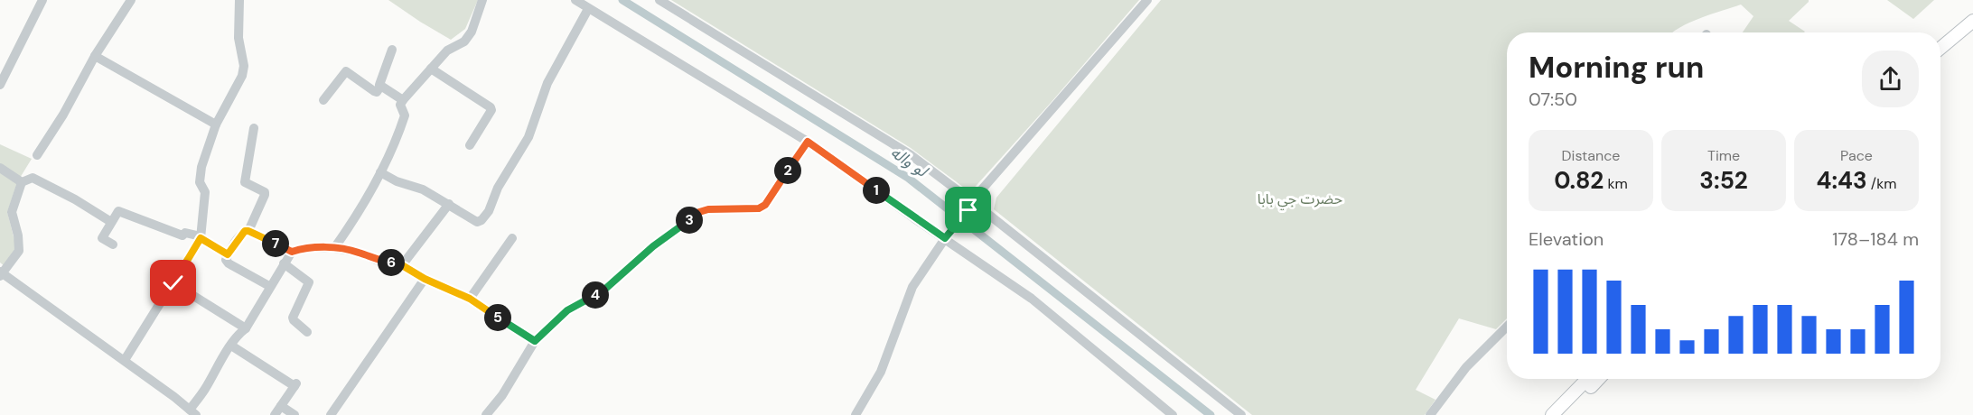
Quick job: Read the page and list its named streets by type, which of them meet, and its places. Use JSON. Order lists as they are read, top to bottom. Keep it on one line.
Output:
{"water":["لو واله"],"parks":["حضرت جي بابا"],"page":{"heading":["Morning run","07:50"],"stats":[["Distance","0.82 km"],["Time","3:52"],["Pace","4:43 /km"]],"pins":["2","1","3","7","6","4","5"],"chart":["Elevation","178–184 m"]}}
